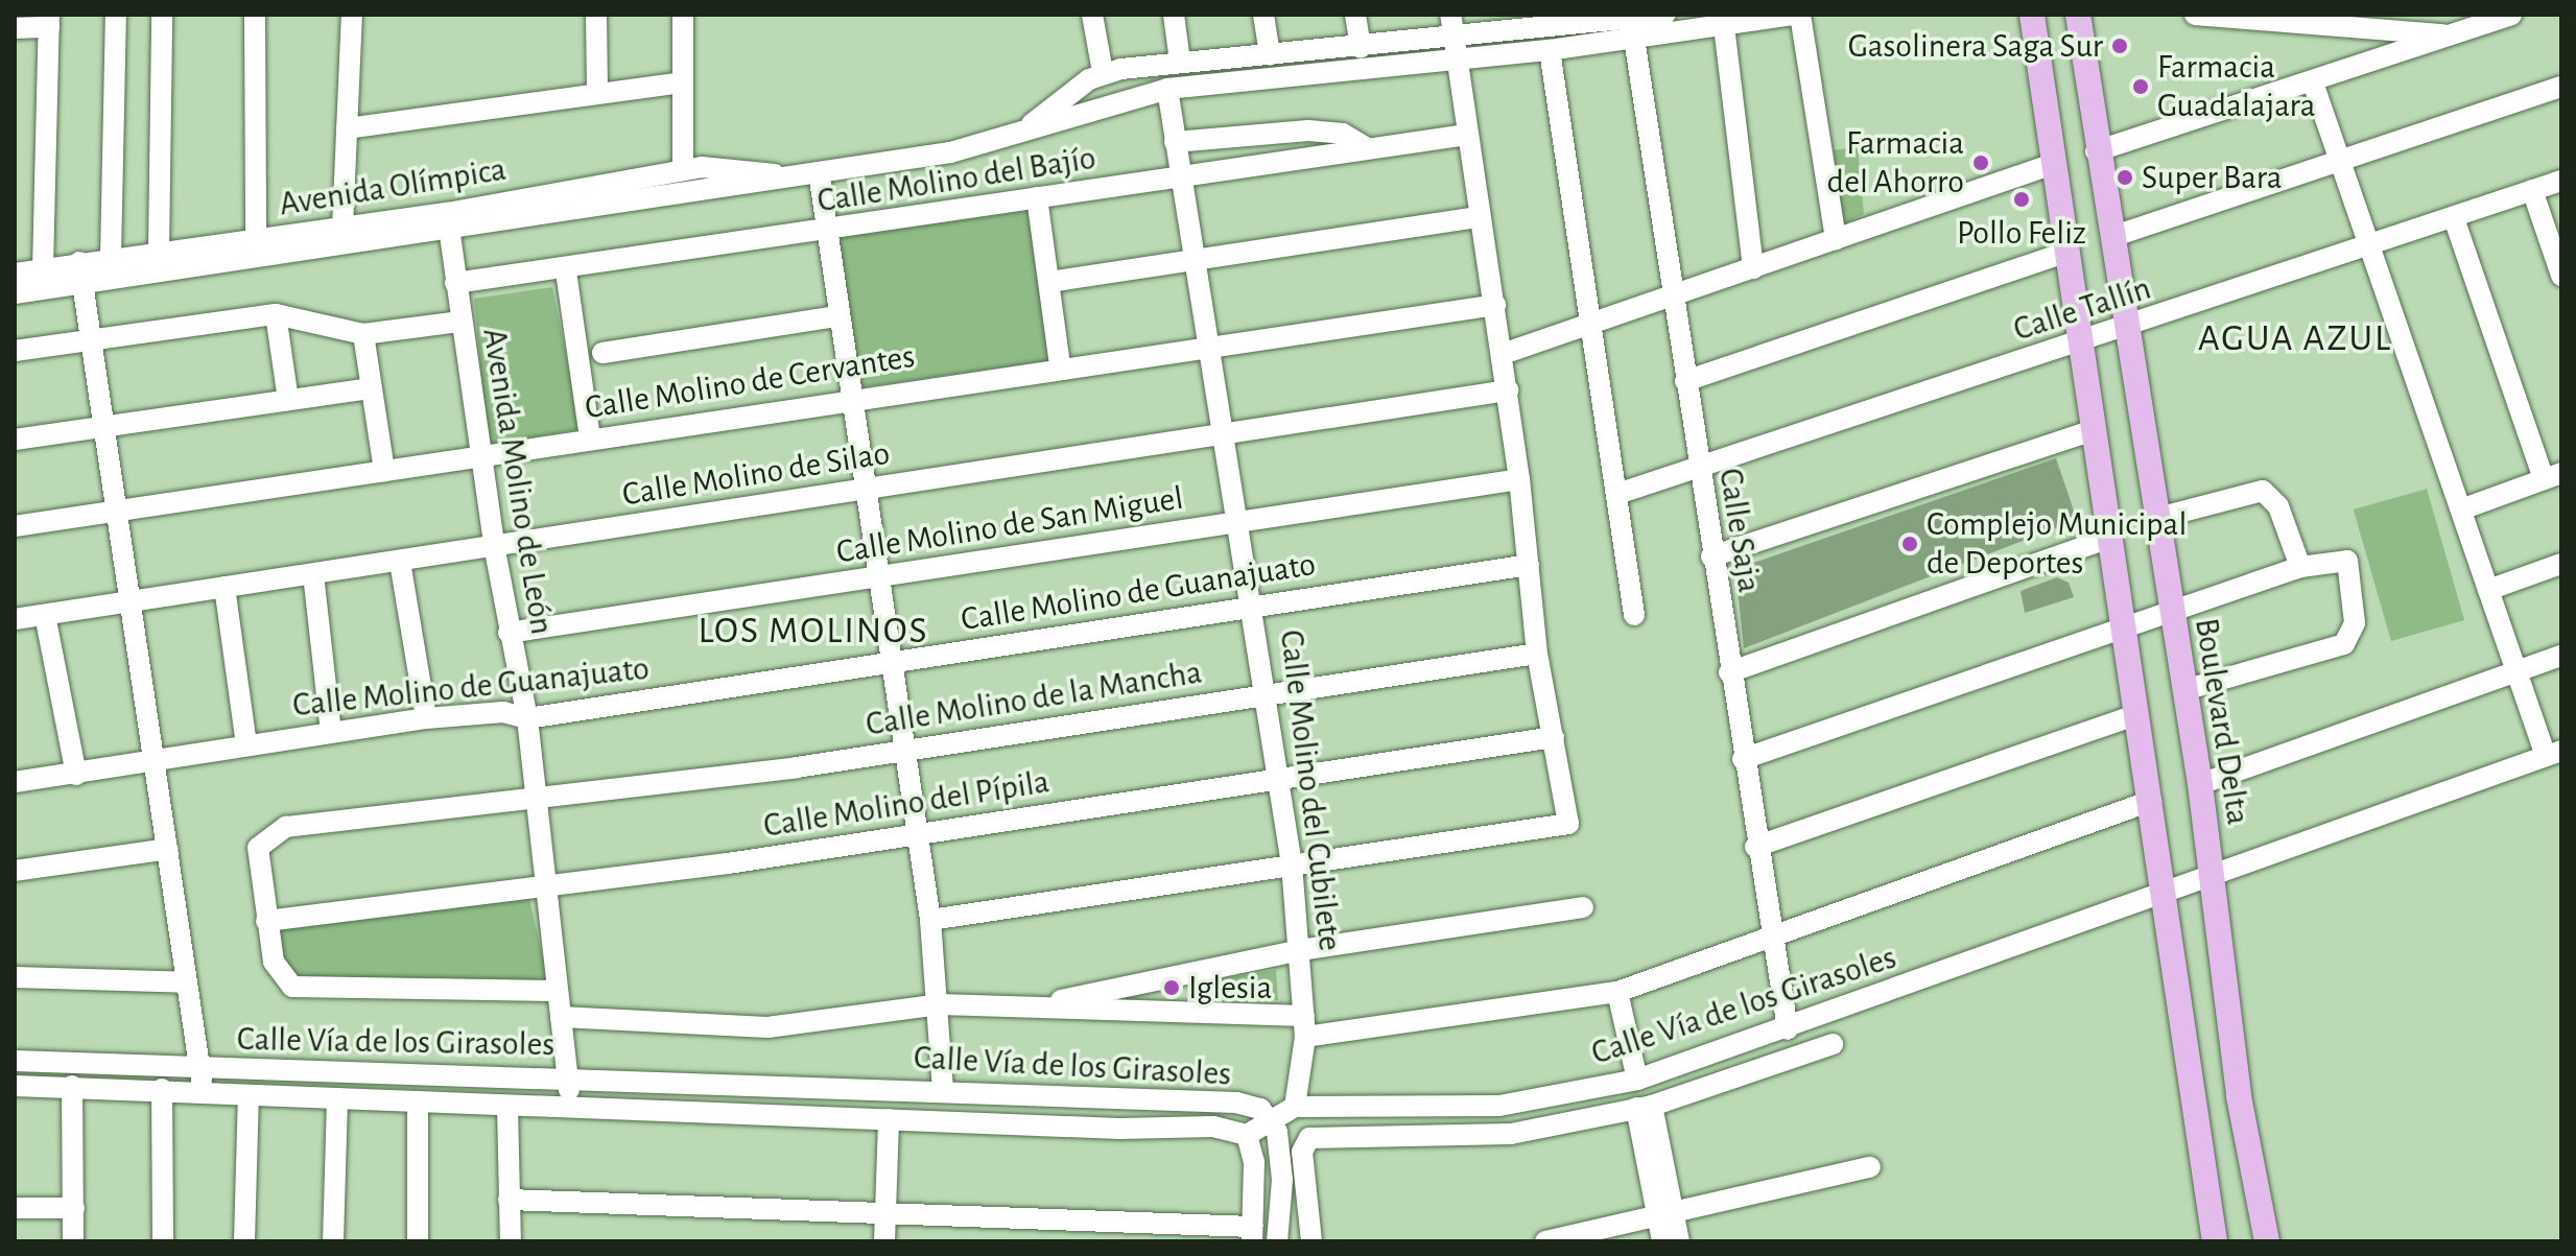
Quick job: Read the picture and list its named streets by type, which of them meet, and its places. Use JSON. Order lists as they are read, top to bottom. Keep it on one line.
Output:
{"streets":{"main road":["Boulevard Delta"],"street":["Calle Molino del Bajío","Avenida Olímpica","Calle Tallín","Calle Molino de Cervantes","Calle Molino de Silao","Avenida Molino de León","Calle Molino de San Miguel","Calle Saja","Calle Molino de Guanajuato","Calle Molino de la Mancha","Calle Molino del Cubilete","Calle Molino del Pípila","Calle Vía de los Girasoles"]},"crossings":[["Calle Molino del Bajío","Avenida Molino de León"],["Calle Molino del Bajío","Calle Molino del Cubilete"],["Avenida Olímpica","Avenida Molino de León"],["Avenida Olímpica","Calle Saja"],["Avenida Olímpica","Calle Molino del Cubilete"],["Calle Tallín","Calle Saja"],["Calle Tallín","Boulevard Delta"],["Calle Molino de Cervantes","Avenida Molino de León"],["Calle Molino de Cervantes","Calle Molino del Cubilete"],["Calle Molino de Silao","Avenida Molino de León"],["Calle Molino de Silao","Calle Molino del Cubilete"],["Avenida Molino de León","Calle Molino de San Miguel"],["Avenida Molino de León","Calle Molino de Guanajuato"],["Avenida Molino de León","Calle Molino de la Mancha"],["Avenida Molino de León","Calle Molino del Pípila"],["Avenida Molino de León","Calle Vía de los Girasoles"],["Calle Molino de San Miguel","Calle Molino del Cubilete"],["Calle Saja","Calle Vía de los Girasoles"],["Calle Molino de Guanajuato","Calle Molino del Cubilete"],["Calle Molino de la Mancha","Calle Molino del Cubilete"],["Calle Molino de la Mancha","Calle Molino del Pípila"],["Boulevard Delta","Calle Vía de los Girasoles"],["Calle Molino del Cubilete","Calle Molino del Pípila"],["Calle Molino del Cubilete","Calle Vía de los Girasoles"]],"districts":["AGUA AZUL","LOS MOLINOS"],"places":["Gasolinera Saga Sur","Farmacia Guadalajara","Farmacia del Ahorro","Super Bara","Pollo Feliz","Complejo Municipal de Deportes","Iglesia"]}
